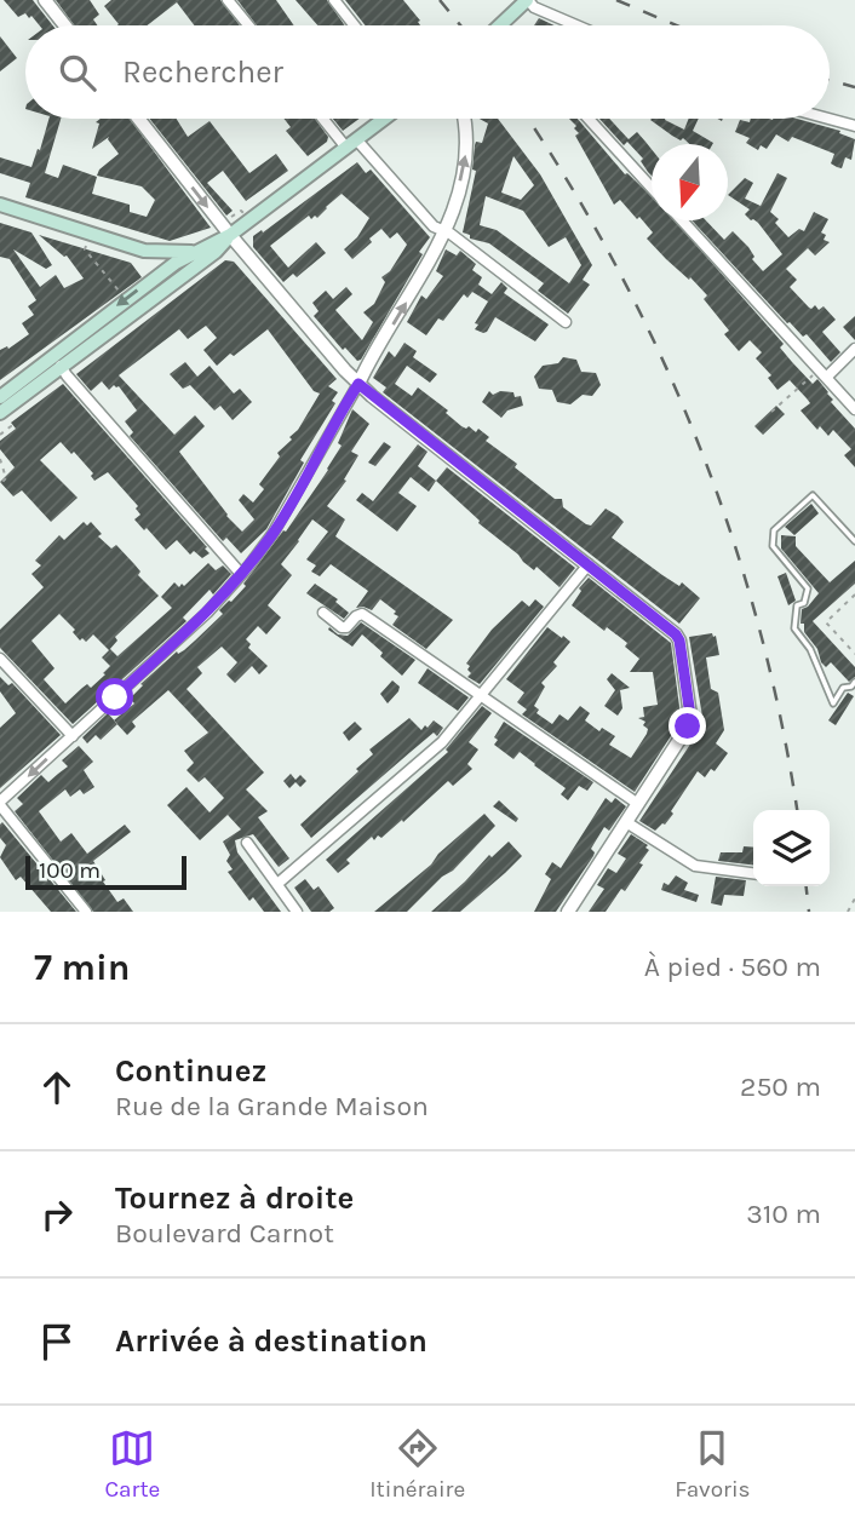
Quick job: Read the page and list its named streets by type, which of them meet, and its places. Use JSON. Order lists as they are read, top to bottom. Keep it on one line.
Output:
{"scale_bar":"100 m","north":"bottom","page":{"search":"Rechercher","scale":"100 m","heading":["7 min","À pied · 560 m"],"list":[["Continuez","Rue de la Grande Maison","250 m"],["Tournez à droite","Boulevard Carnot","310 m"],"Arrivée à destination"],"nav":["Carte","Itinéraire","Favoris"]}}
